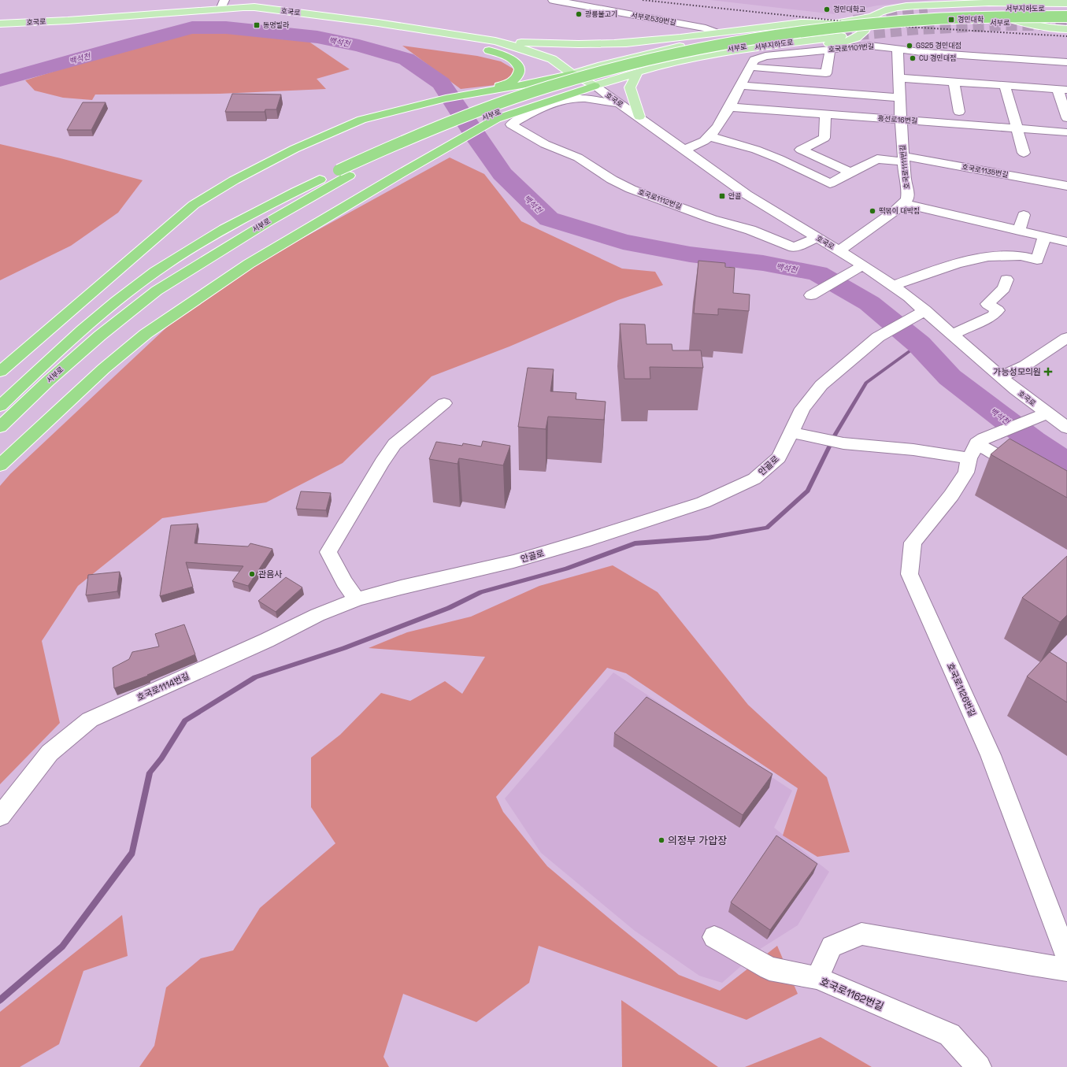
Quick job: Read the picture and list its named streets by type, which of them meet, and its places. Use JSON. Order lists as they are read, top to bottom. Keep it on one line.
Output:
{"streets":{"highway":["서부로"],"main road":["서부지하도로","호국로"],"street":["서부로539번길","호국로1101번길","흥선로16번길","호국로1111번길","호국로1135번길","호국로1112번길","안골로","호국로1114번길","호국로1126번길","호국로1162번길"]},"crossings":[["호국로","호국로1101번길"],["호국로","호국로1112번길"],["호국로","안골로"],["호국로1101번길","흥선로16번길"],["호국로1101번길","호국로1111번길"],["호국로1101번길","호국로1135번길"],["흥선로16번길","호국로1111번길"],["호국로1111번길","호국로1135번길"],["안골로","호국로1114번길"]],"water":["백석천"],"places":{"other":["경민대학교","광릉불고기","GS25 경민대점","CU 경민대점","떡볶이 대박집","관음사","의정부 가압장"],"transit":["경민대학","동명빌라","안골"],"health":["가능성모의원"]}}
